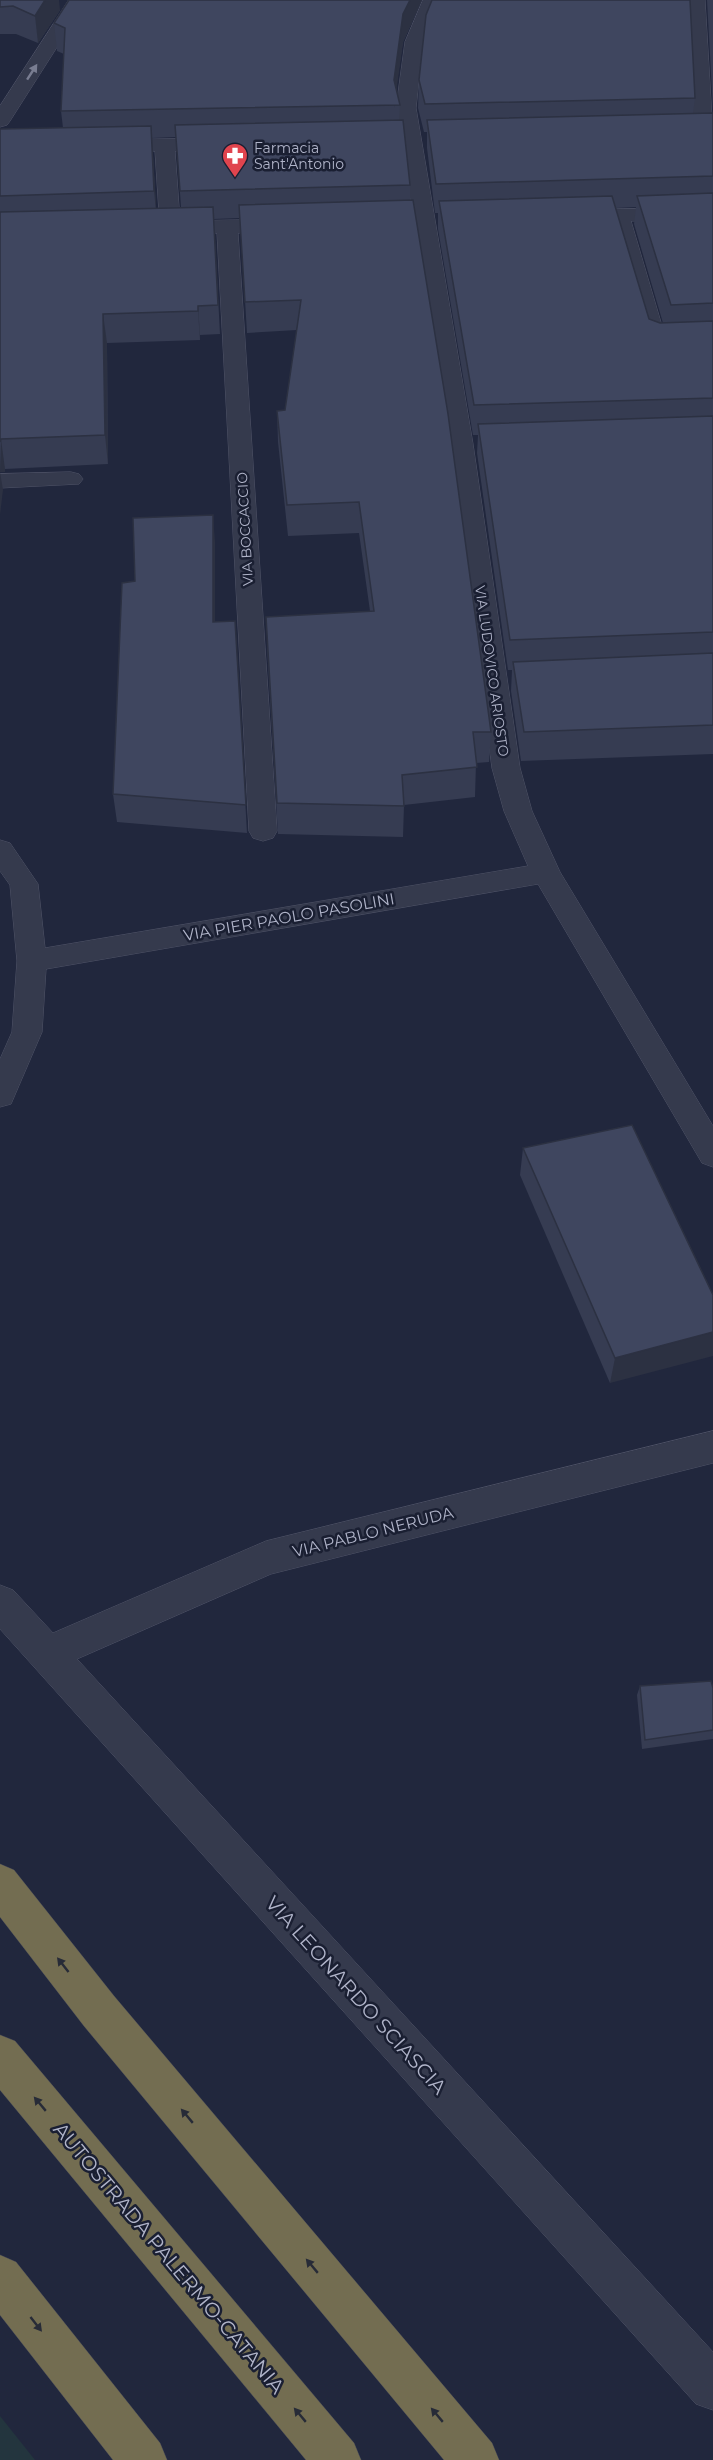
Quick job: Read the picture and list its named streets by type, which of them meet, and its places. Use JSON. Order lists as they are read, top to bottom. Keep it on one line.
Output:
{"streets":{"highway":["AUTOSTRADA PALERMO-CATANIA"],"street":["VIA BOCCACCIO","VIA LUDOVICO ARIOSTO","VIA PIER PAOLO PASOLINI","VIA PABLO NERUDA","VIA LEONARDO SCIASCIA"]},"crossings":[["VIA LUDOVICO ARIOSTO","VIA PIER PAOLO PASOLINI"],["VIA PABLO NERUDA","VIA LEONARDO SCIASCIA"]],"places":{"pharmacy":["Farmacia Sant'Antonio"]}}
